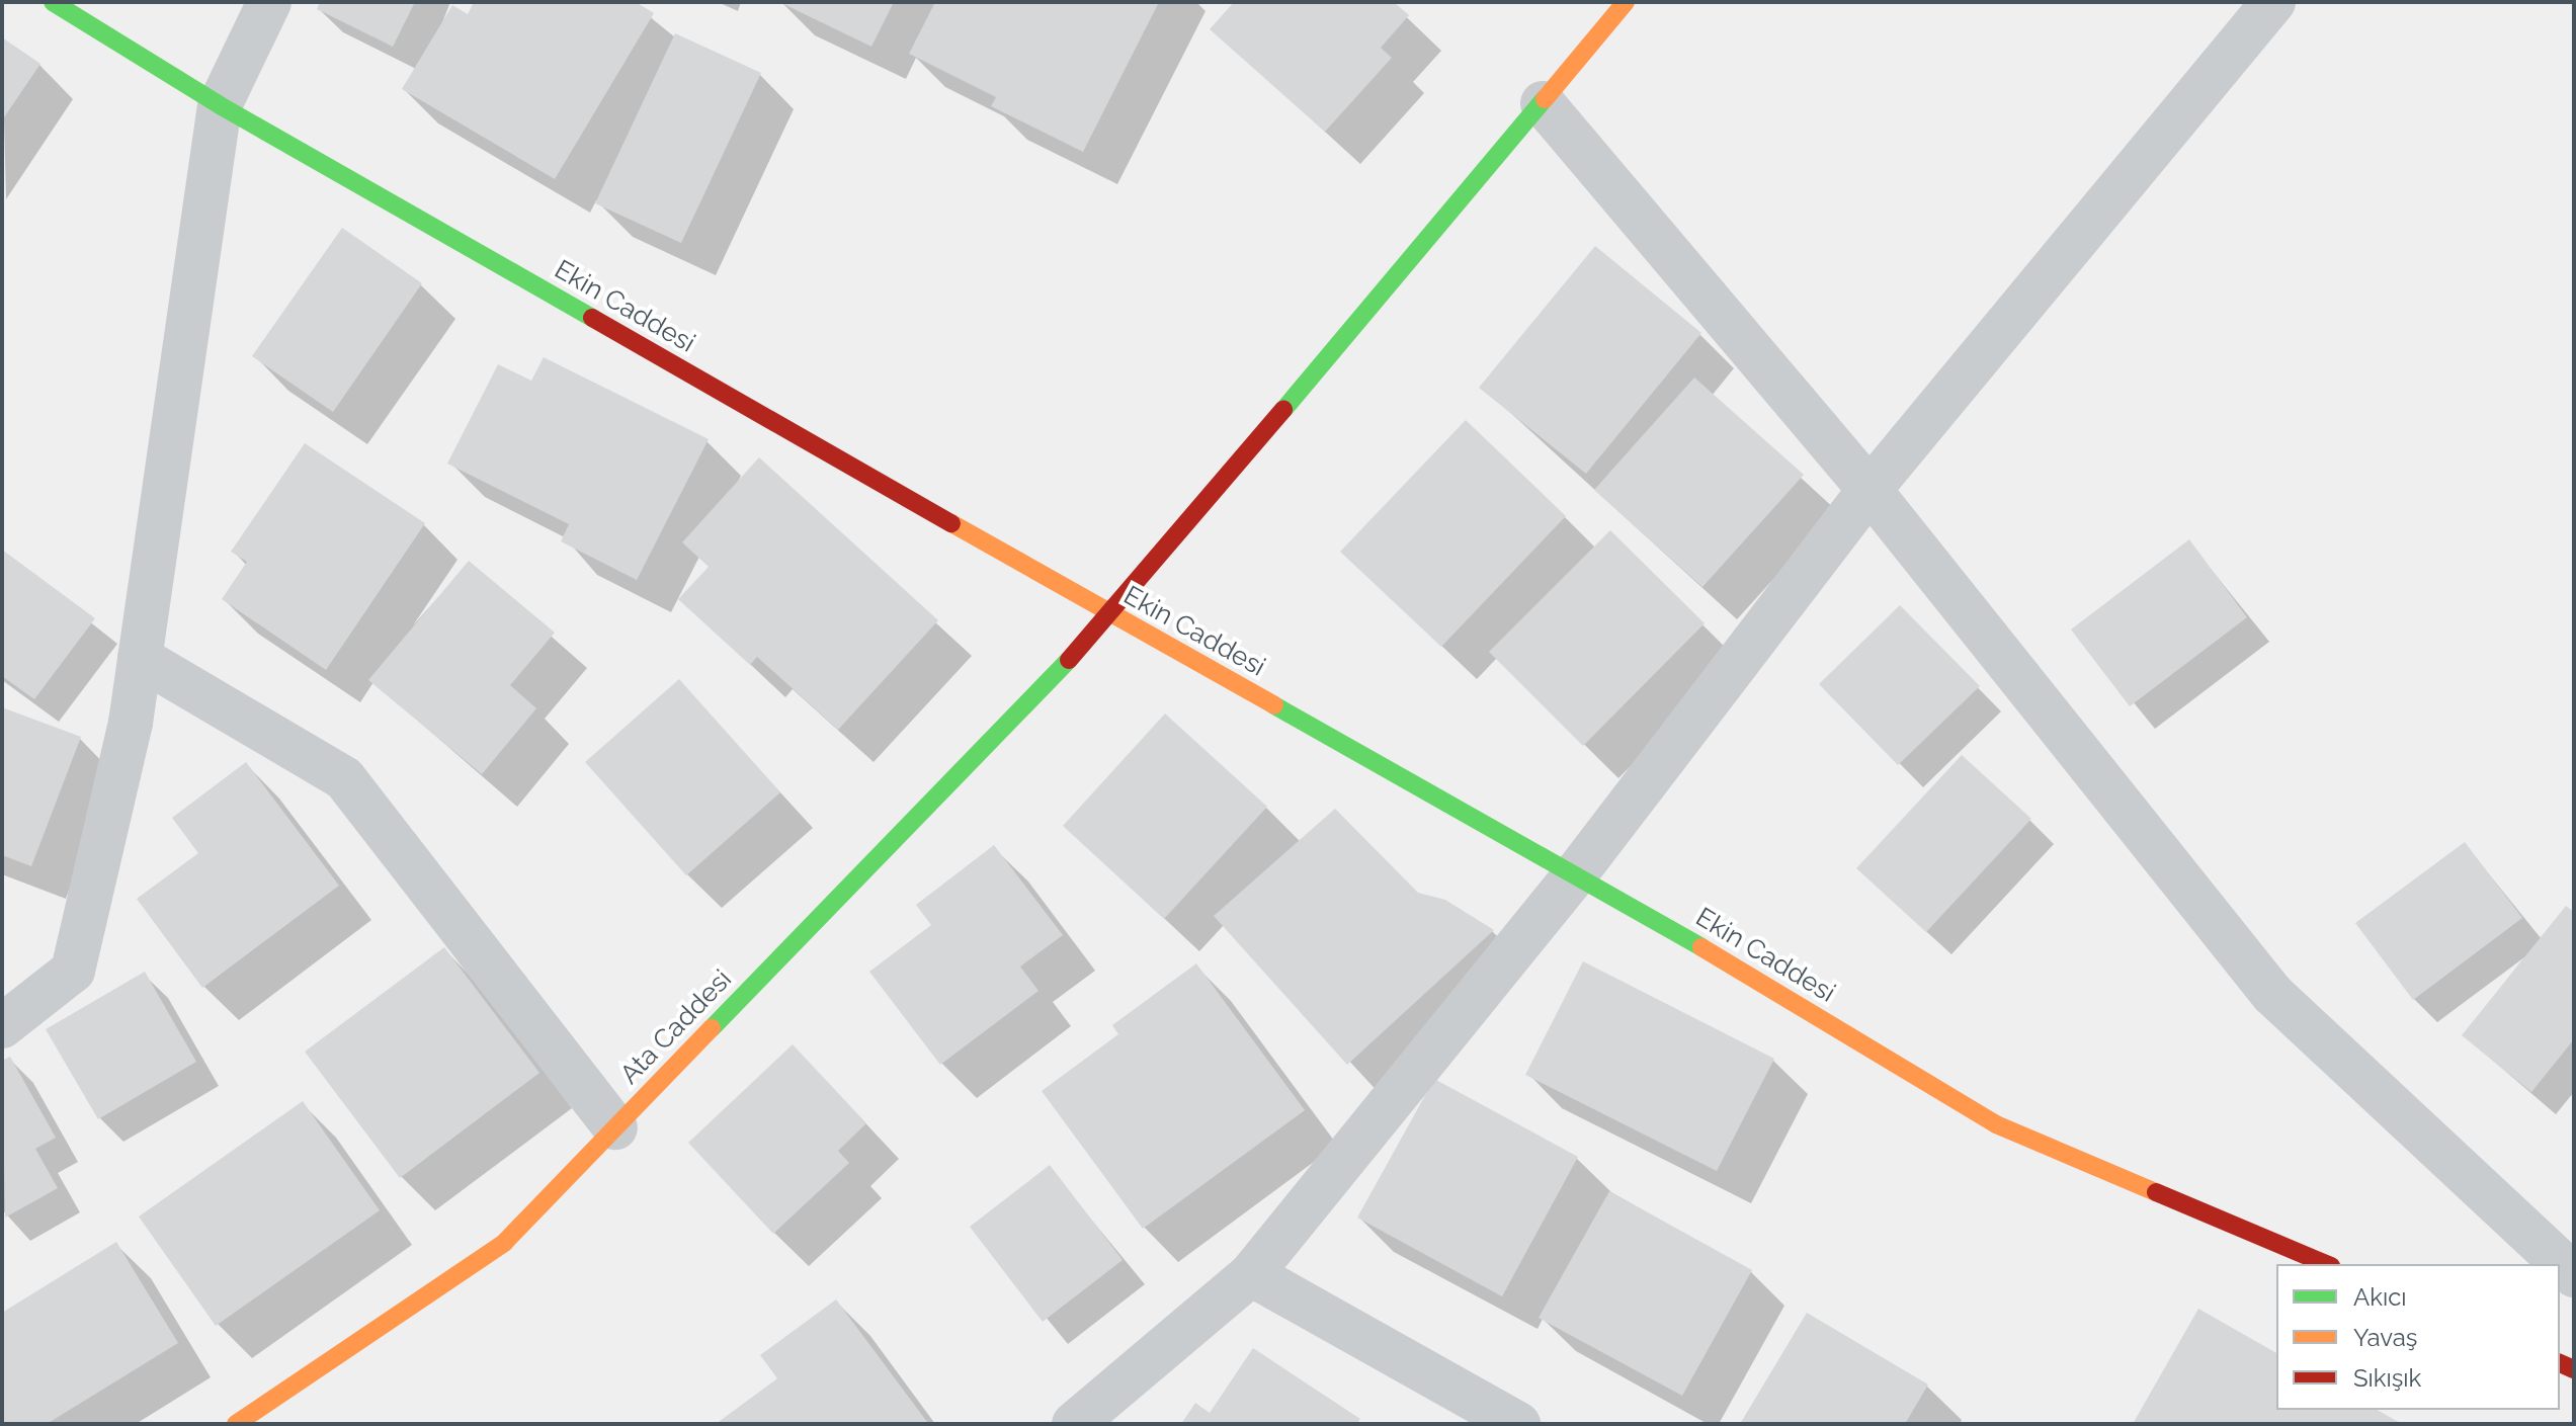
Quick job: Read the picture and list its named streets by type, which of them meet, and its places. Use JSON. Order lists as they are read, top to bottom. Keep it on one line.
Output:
{"streets":{"street":["Ekin Caddesi","Ata Caddesi"]},"crossings":[["Ekin Caddesi","Ata Caddesi"]],"legend":["Akıcı","Yavaş","Sıkışık"]}
